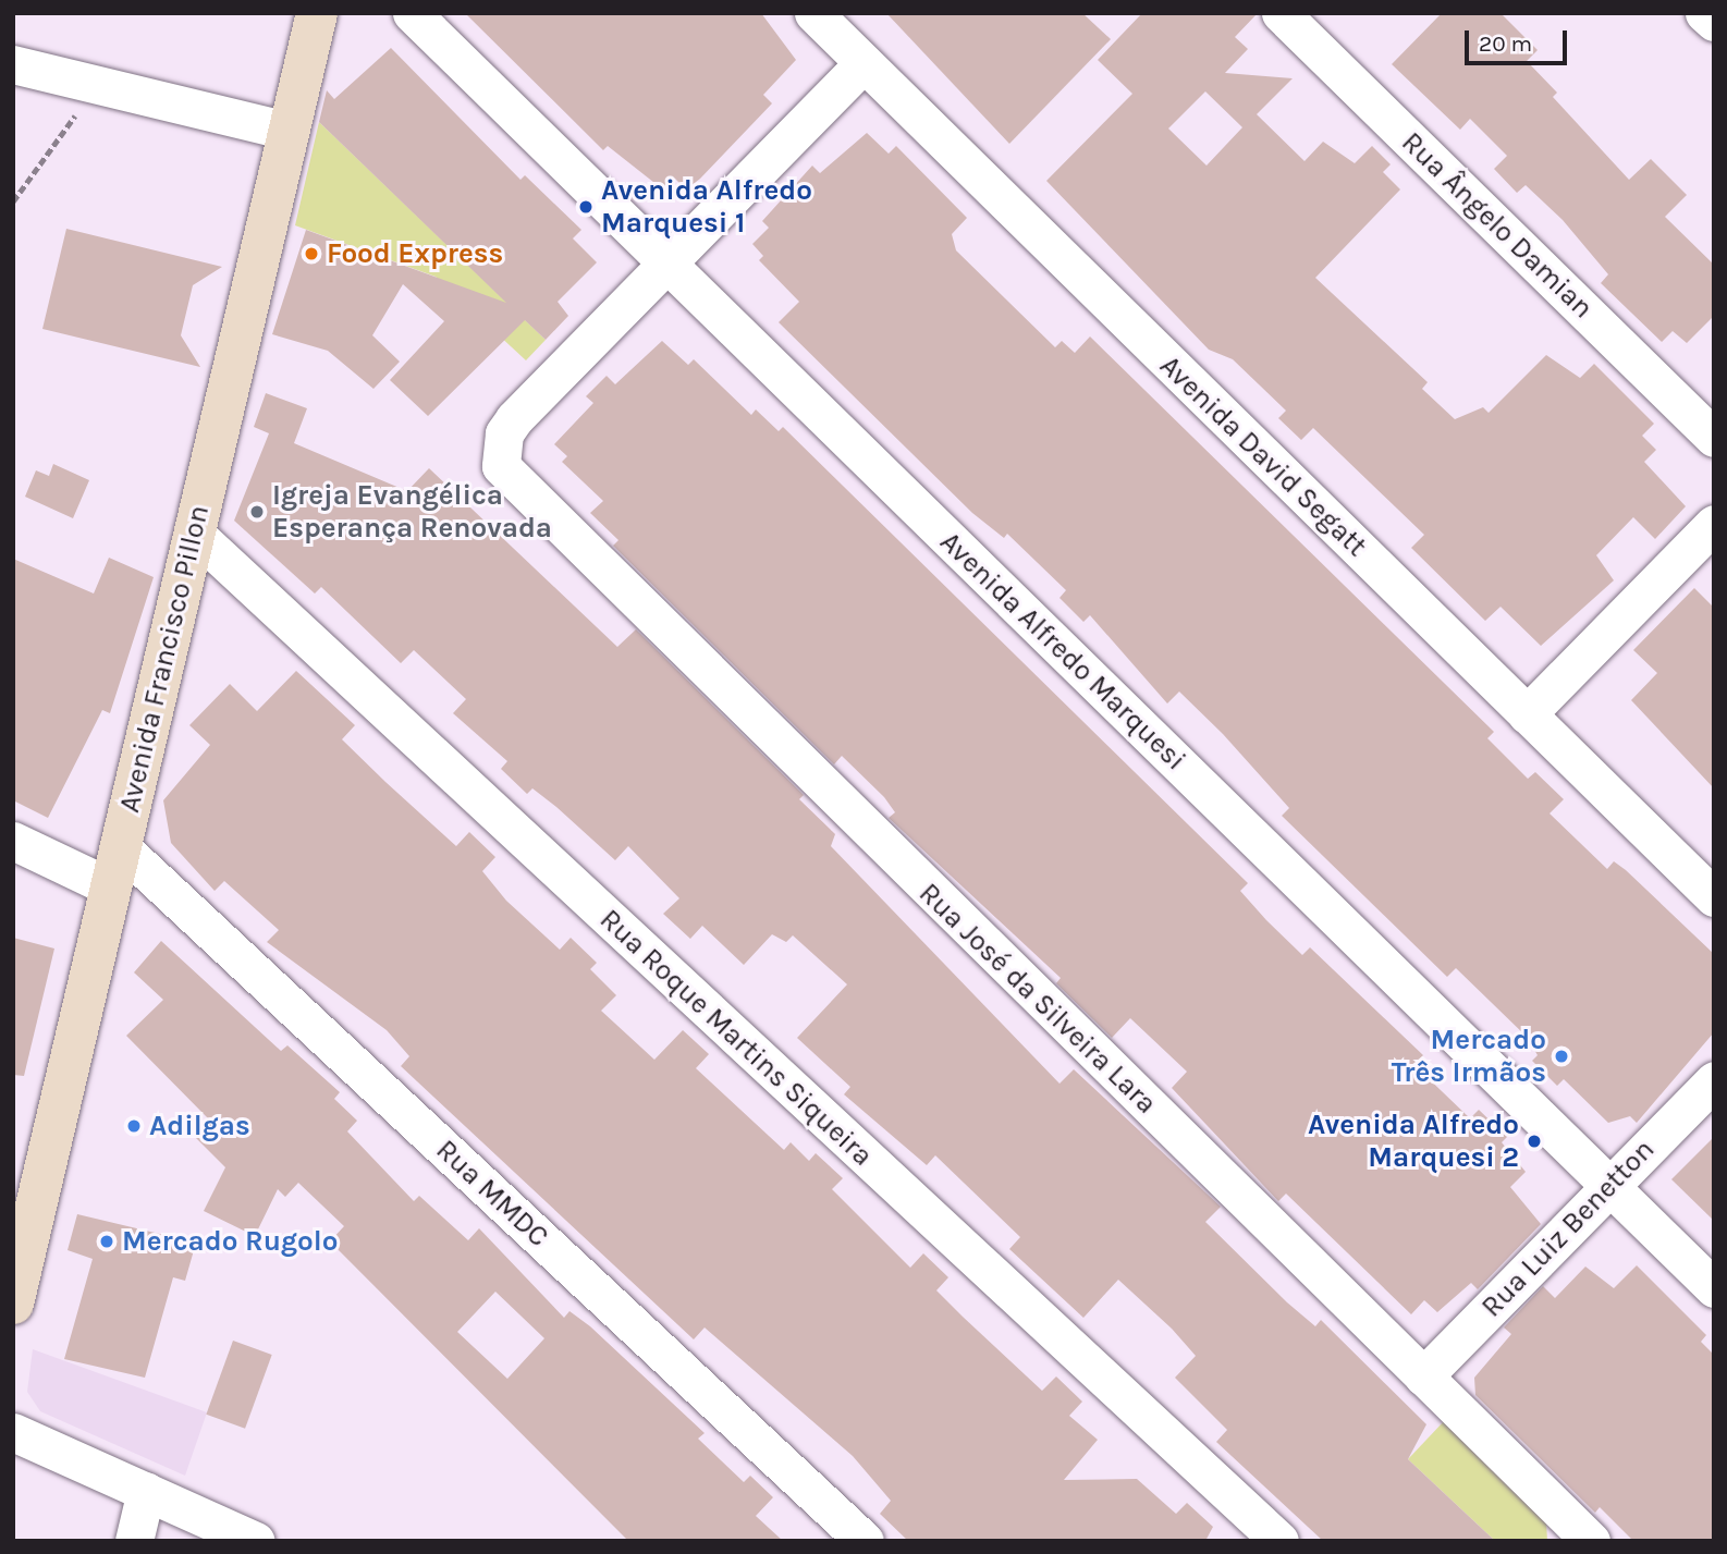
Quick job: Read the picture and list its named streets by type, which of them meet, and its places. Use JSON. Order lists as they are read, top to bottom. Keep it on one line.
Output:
{"streets":{"main road":["Avenida Francisco Pillon"],"street":["Rua Ângelo Damian","Avenida David Segatt","Avenida Alfredo Marquesi","Rua José da Silveira Lara","Rua Roque Martins Siqueira","Rua MMDC","Rua Luiz Benetton"]},"crossings":[["Avenida Alfredo Marquesi","Rua José da Silveira Lara"],["Avenida Alfredo Marquesi","Rua Luiz Benetton"],["Avenida Francisco Pillon","Rua Roque Martins Siqueira"],["Avenida Francisco Pillon","Rua MMDC"],["Rua José da Silveira Lara","Rua Luiz Benetton"]],"places":["Avenida Alfredo Marquesi 1","Food Express","Igreja Evangélica Esperança Renovada","Mercado Três Irmãos","Adilgas","Avenida Alfredo Marquesi 2","Mercado Rugolo"],"scale_bar":"20 m"}
